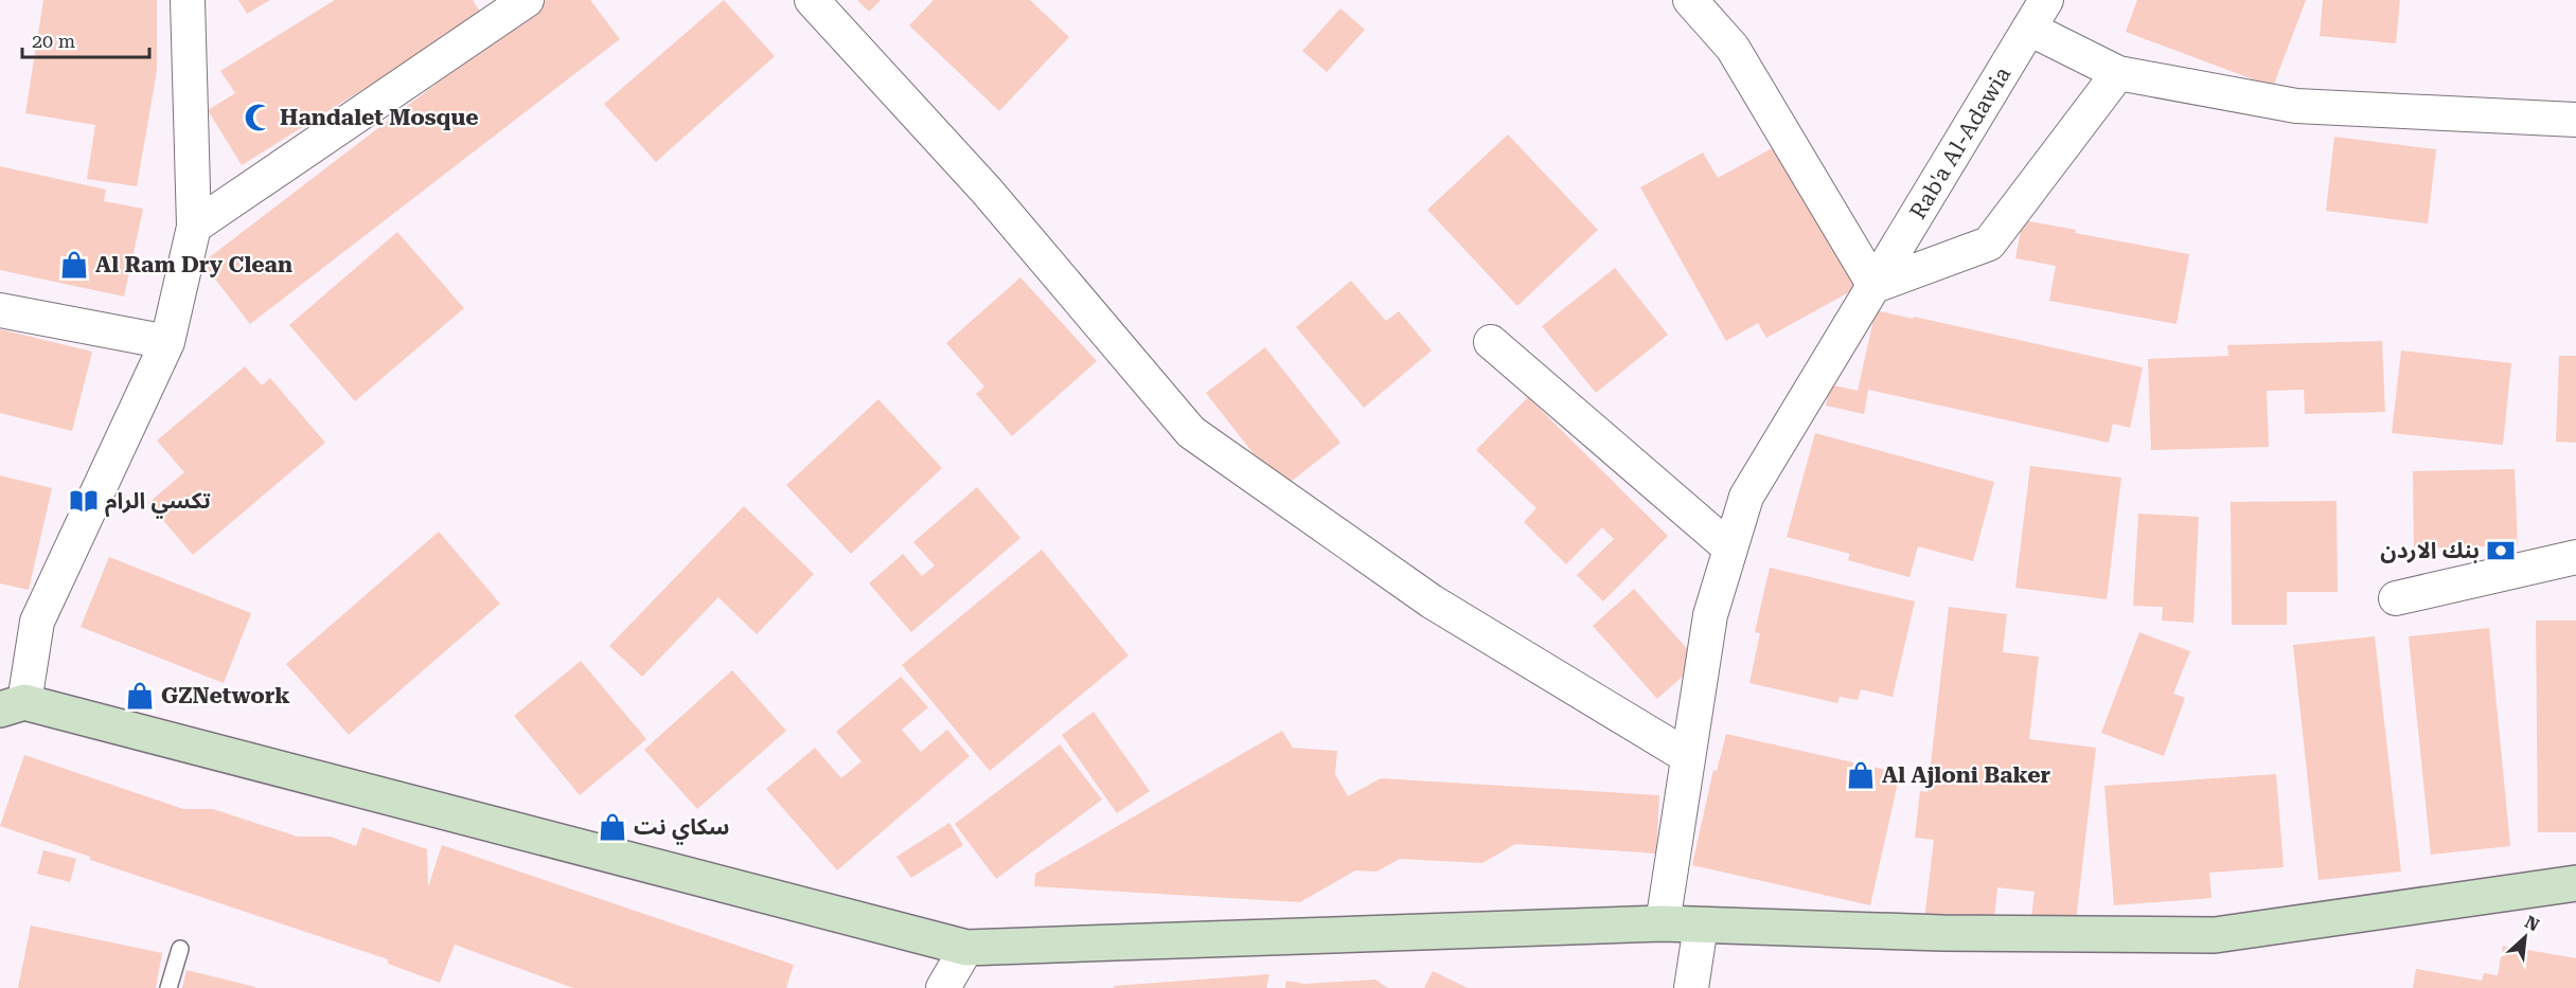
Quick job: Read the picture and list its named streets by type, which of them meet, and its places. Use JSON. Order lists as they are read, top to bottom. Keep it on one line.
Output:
{"streets":{"street":["Rab'a Al-Adawia"]},"places":{"mosque":["Handalet Mosque"],"shop":["Al Ram Dry Clean","GZNetwork","Al Ajloni Baker","سكاي نت"],"library":["تكسي الرام"],"bank":["بنك الاردن"]},"scale_bar":"20 m","north":"top right"}
